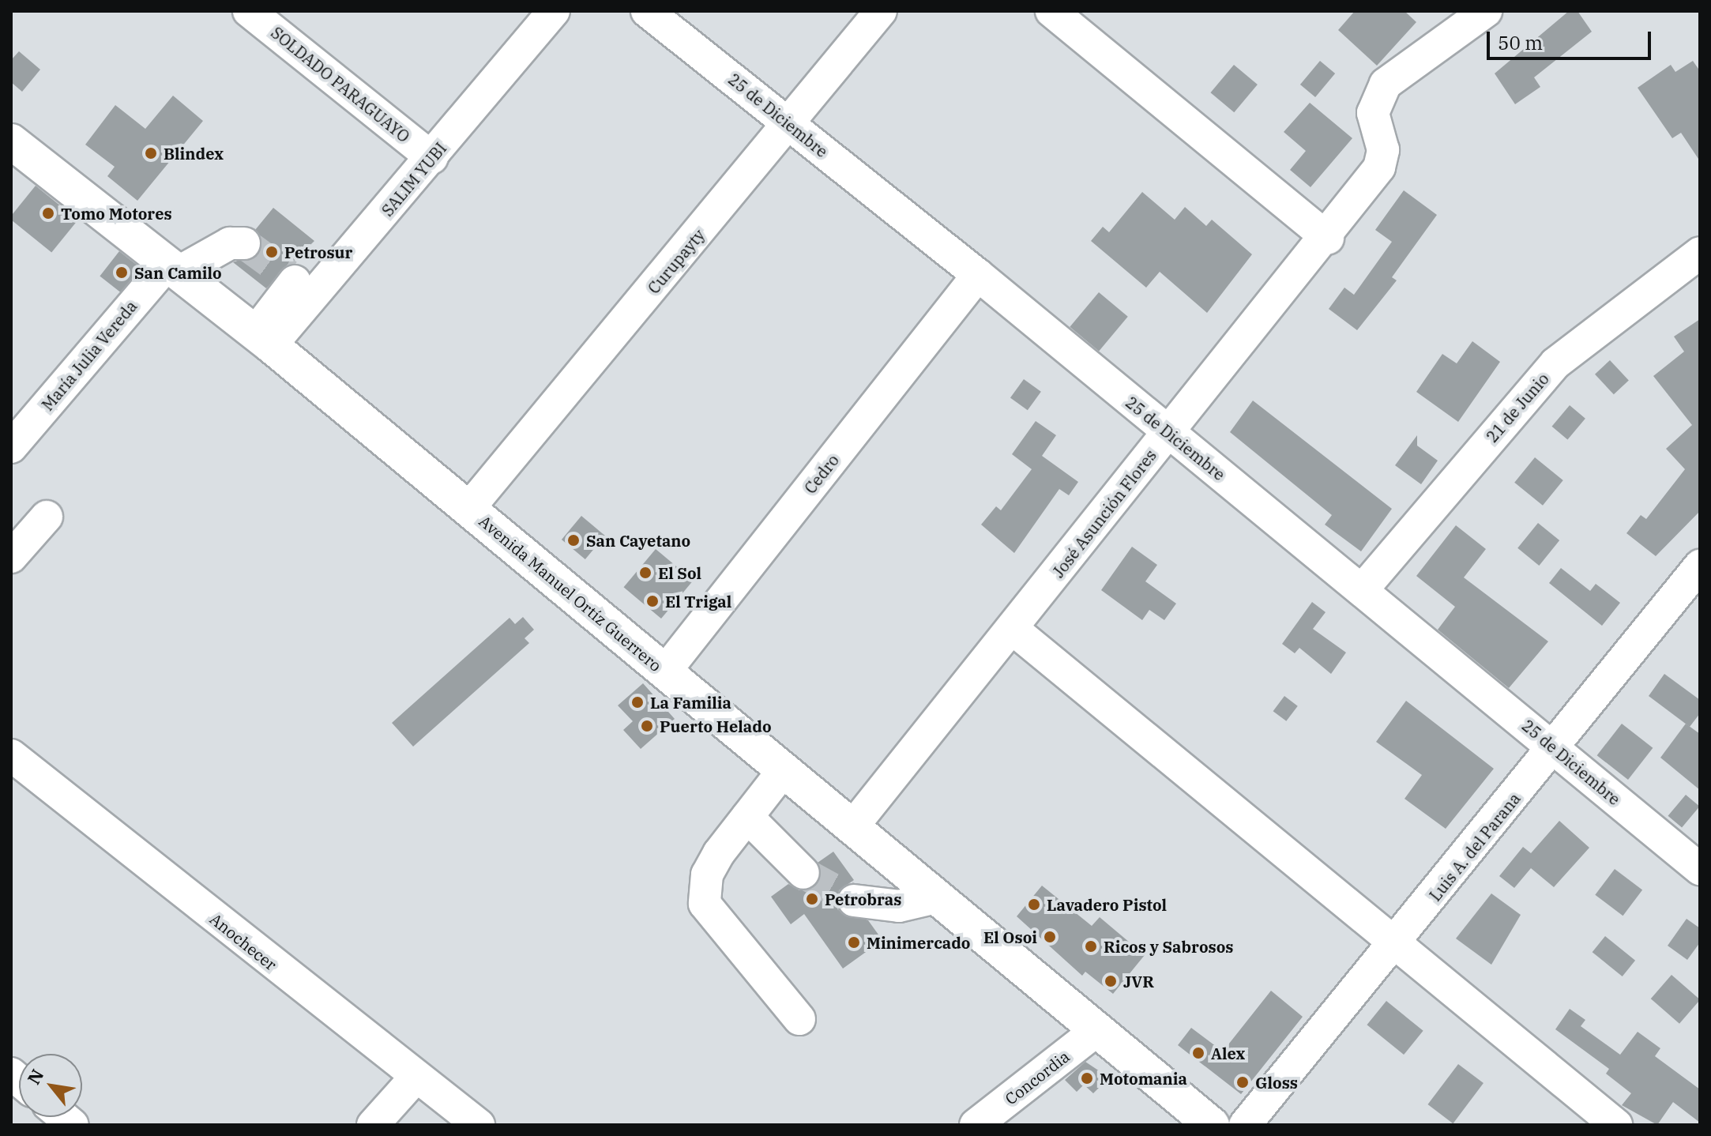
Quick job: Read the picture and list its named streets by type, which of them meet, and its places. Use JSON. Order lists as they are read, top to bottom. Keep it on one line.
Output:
{"streets":{"main road":["Avenida Manuel Ortíz Guerrero"],"street":["SOLDADO PARAGUAYO","25 de Diciembre","SALIM YUBI","Curupayty","María Julia Vereda","21 de Junio","Cedro","José Asunción Flores","Luis A. del Parana","Anochecer","Concordia"]},"crossings":[["SOLDADO PARAGUAYO","SALIM YUBI"],["25 de Diciembre","Curupayty"],["25 de Diciembre","21 de Junio"],["25 de Diciembre","Cedro"],["25 de Diciembre","José Asunción Flores"],["25 de Diciembre","Luis A. del Parana"],["SALIM YUBI","Avenida Manuel Ortíz Guerrero"],["Curupayty","Avenida Manuel Ortíz Guerrero"],["María Julia Vereda","Avenida Manuel Ortíz Guerrero"],["Cedro","Avenida Manuel Ortíz Guerrero"],["José Asunción Flores","Avenida Manuel Ortíz Guerrero"],["Avenida Manuel Ortíz Guerrero","Concordia"]],"places":["Blindex","Tomo Motores","Petrosur","San Camilo","San Cayetano","El Sol","El Trigal","La Familia","Puerto Helado","Petrobras","Lavadero Pistol","El Osoi","Minimercado","Ricos y Sabrosos","JVR","Alex","Motomania","Gloss"],"scale_bar":"50 m","north":"top left"}
